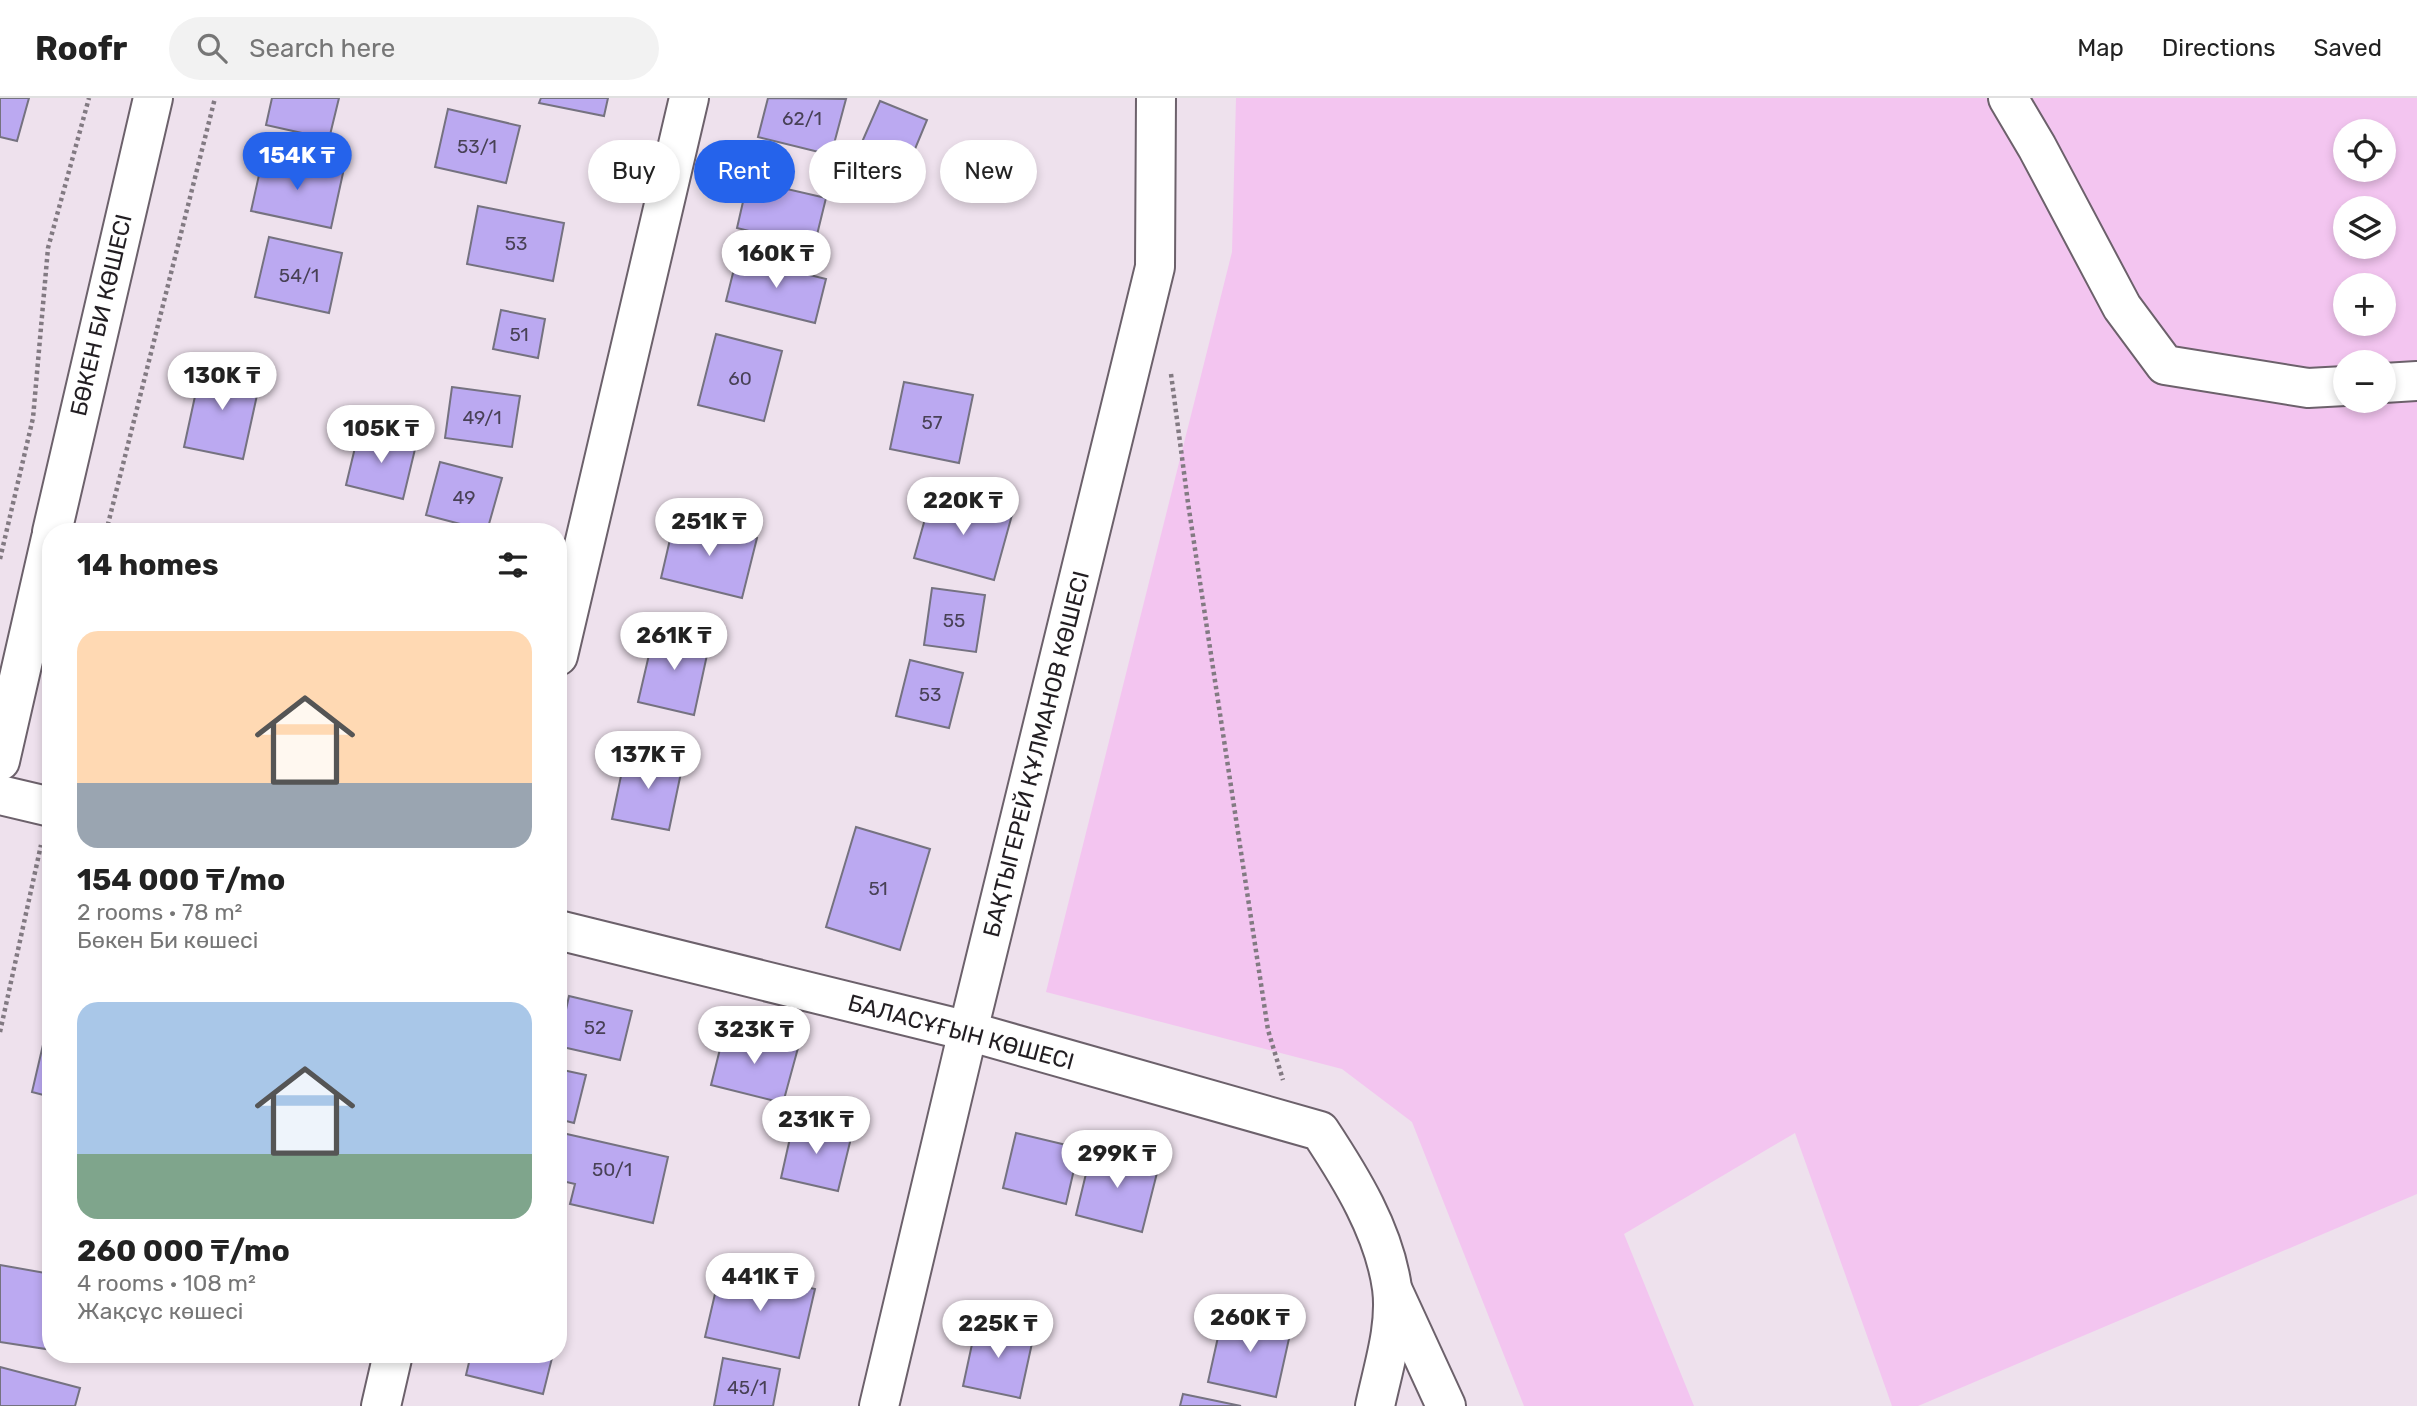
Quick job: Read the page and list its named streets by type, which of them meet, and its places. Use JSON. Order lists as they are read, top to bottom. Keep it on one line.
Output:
{"streets":{"street":["БӨКЕН БИ КӨШЕСІ","БАҚТЫГЕРЕЙ ҚҰЛМАНОВ КӨШЕСІ","БАЛАСҰҒЫН КӨШЕСІ"]},"crossings":[["БАҚТЫГЕРЕЙ ҚҰЛМАНОВ КӨШЕСІ","БАЛАСҰҒЫН КӨШЕСІ"]],"house_numbers":["62/1","53/1","53","54/1","51","60","49/1","57","49","55","53","51","52","50/1","45/1"],"page":{"header":"Roofr","search":"Search here","nav":["Map","Directions","Saved"],"map_buttons":["+","−"],"price":["154K ₸","160K ₸","130K ₸","105K ₸","220K ₸","251K ₸","261K ₸","137K ₸","323K ₸","231K ₸","299K ₸","441K ₸","260K ₸","225K ₸"],"chip":["Buy","Rent","Filters","New"],"heading":"14 homes","list":[{"name":"154 000 ₸/mo","note":"2 rooms · 78 m² · Бөкен Би көшесі"},{"name":"260 000 ₸/mo","note":"4 rooms · 108 m² · Жақсұс көшесі"}]}}
